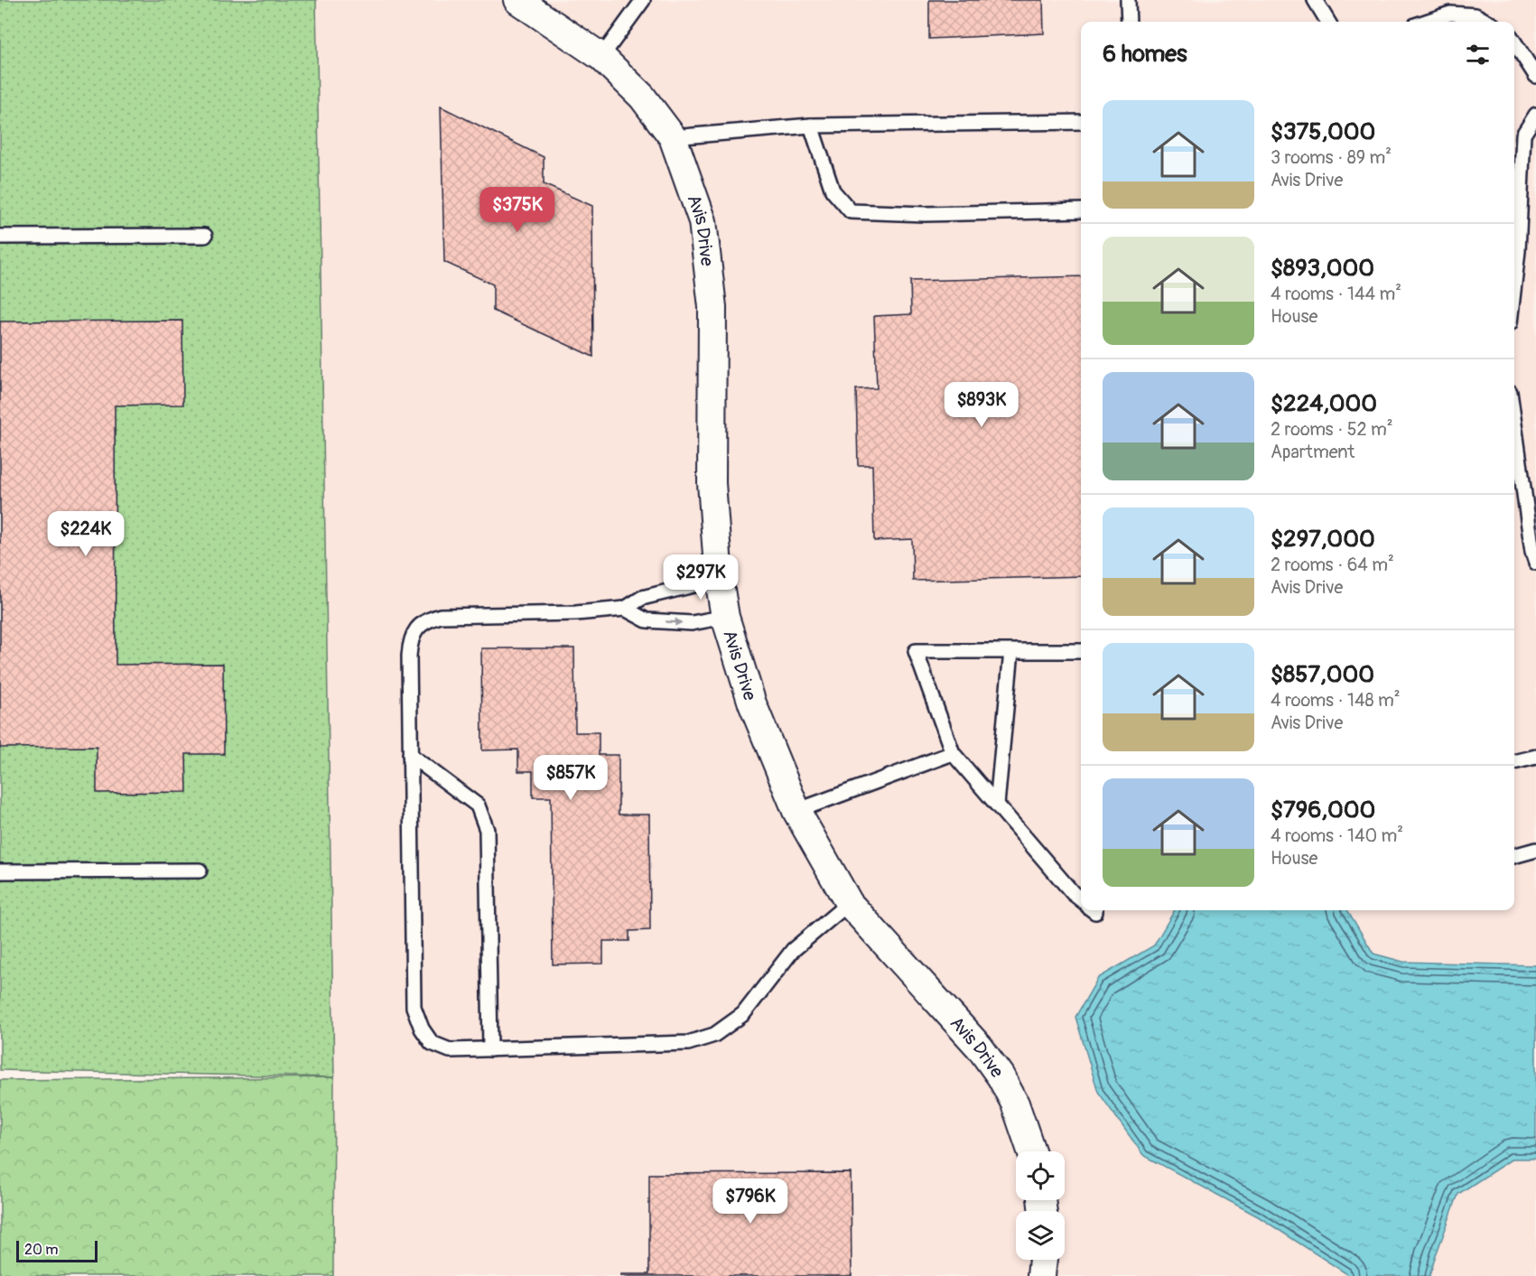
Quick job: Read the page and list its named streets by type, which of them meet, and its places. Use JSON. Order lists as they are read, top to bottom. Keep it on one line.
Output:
{"streets":{"street":["Avis Drive"]},"scale_bar":"20 m","page":{"heading":"6 homes","list":[{"name":"$375,000","note":"3 rooms · 89 m² · Avis Drive"},{"name":"$893,000","note":"4 rooms · 144 m² · House"},{"name":"$224,000","note":"2 rooms · 52 m² · Apartment"},{"name":"$297,000","note":"2 rooms · 64 m² · Avis Drive"},{"name":"$857,000","note":"4 rooms · 148 m² · Avis Drive"},{"name":"$796,000","note":"4 rooms · 140 m² · House"}],"price":["$375K","$893K","$224K","$297K","$857K","$796K"],"scale":"20 m"}}
